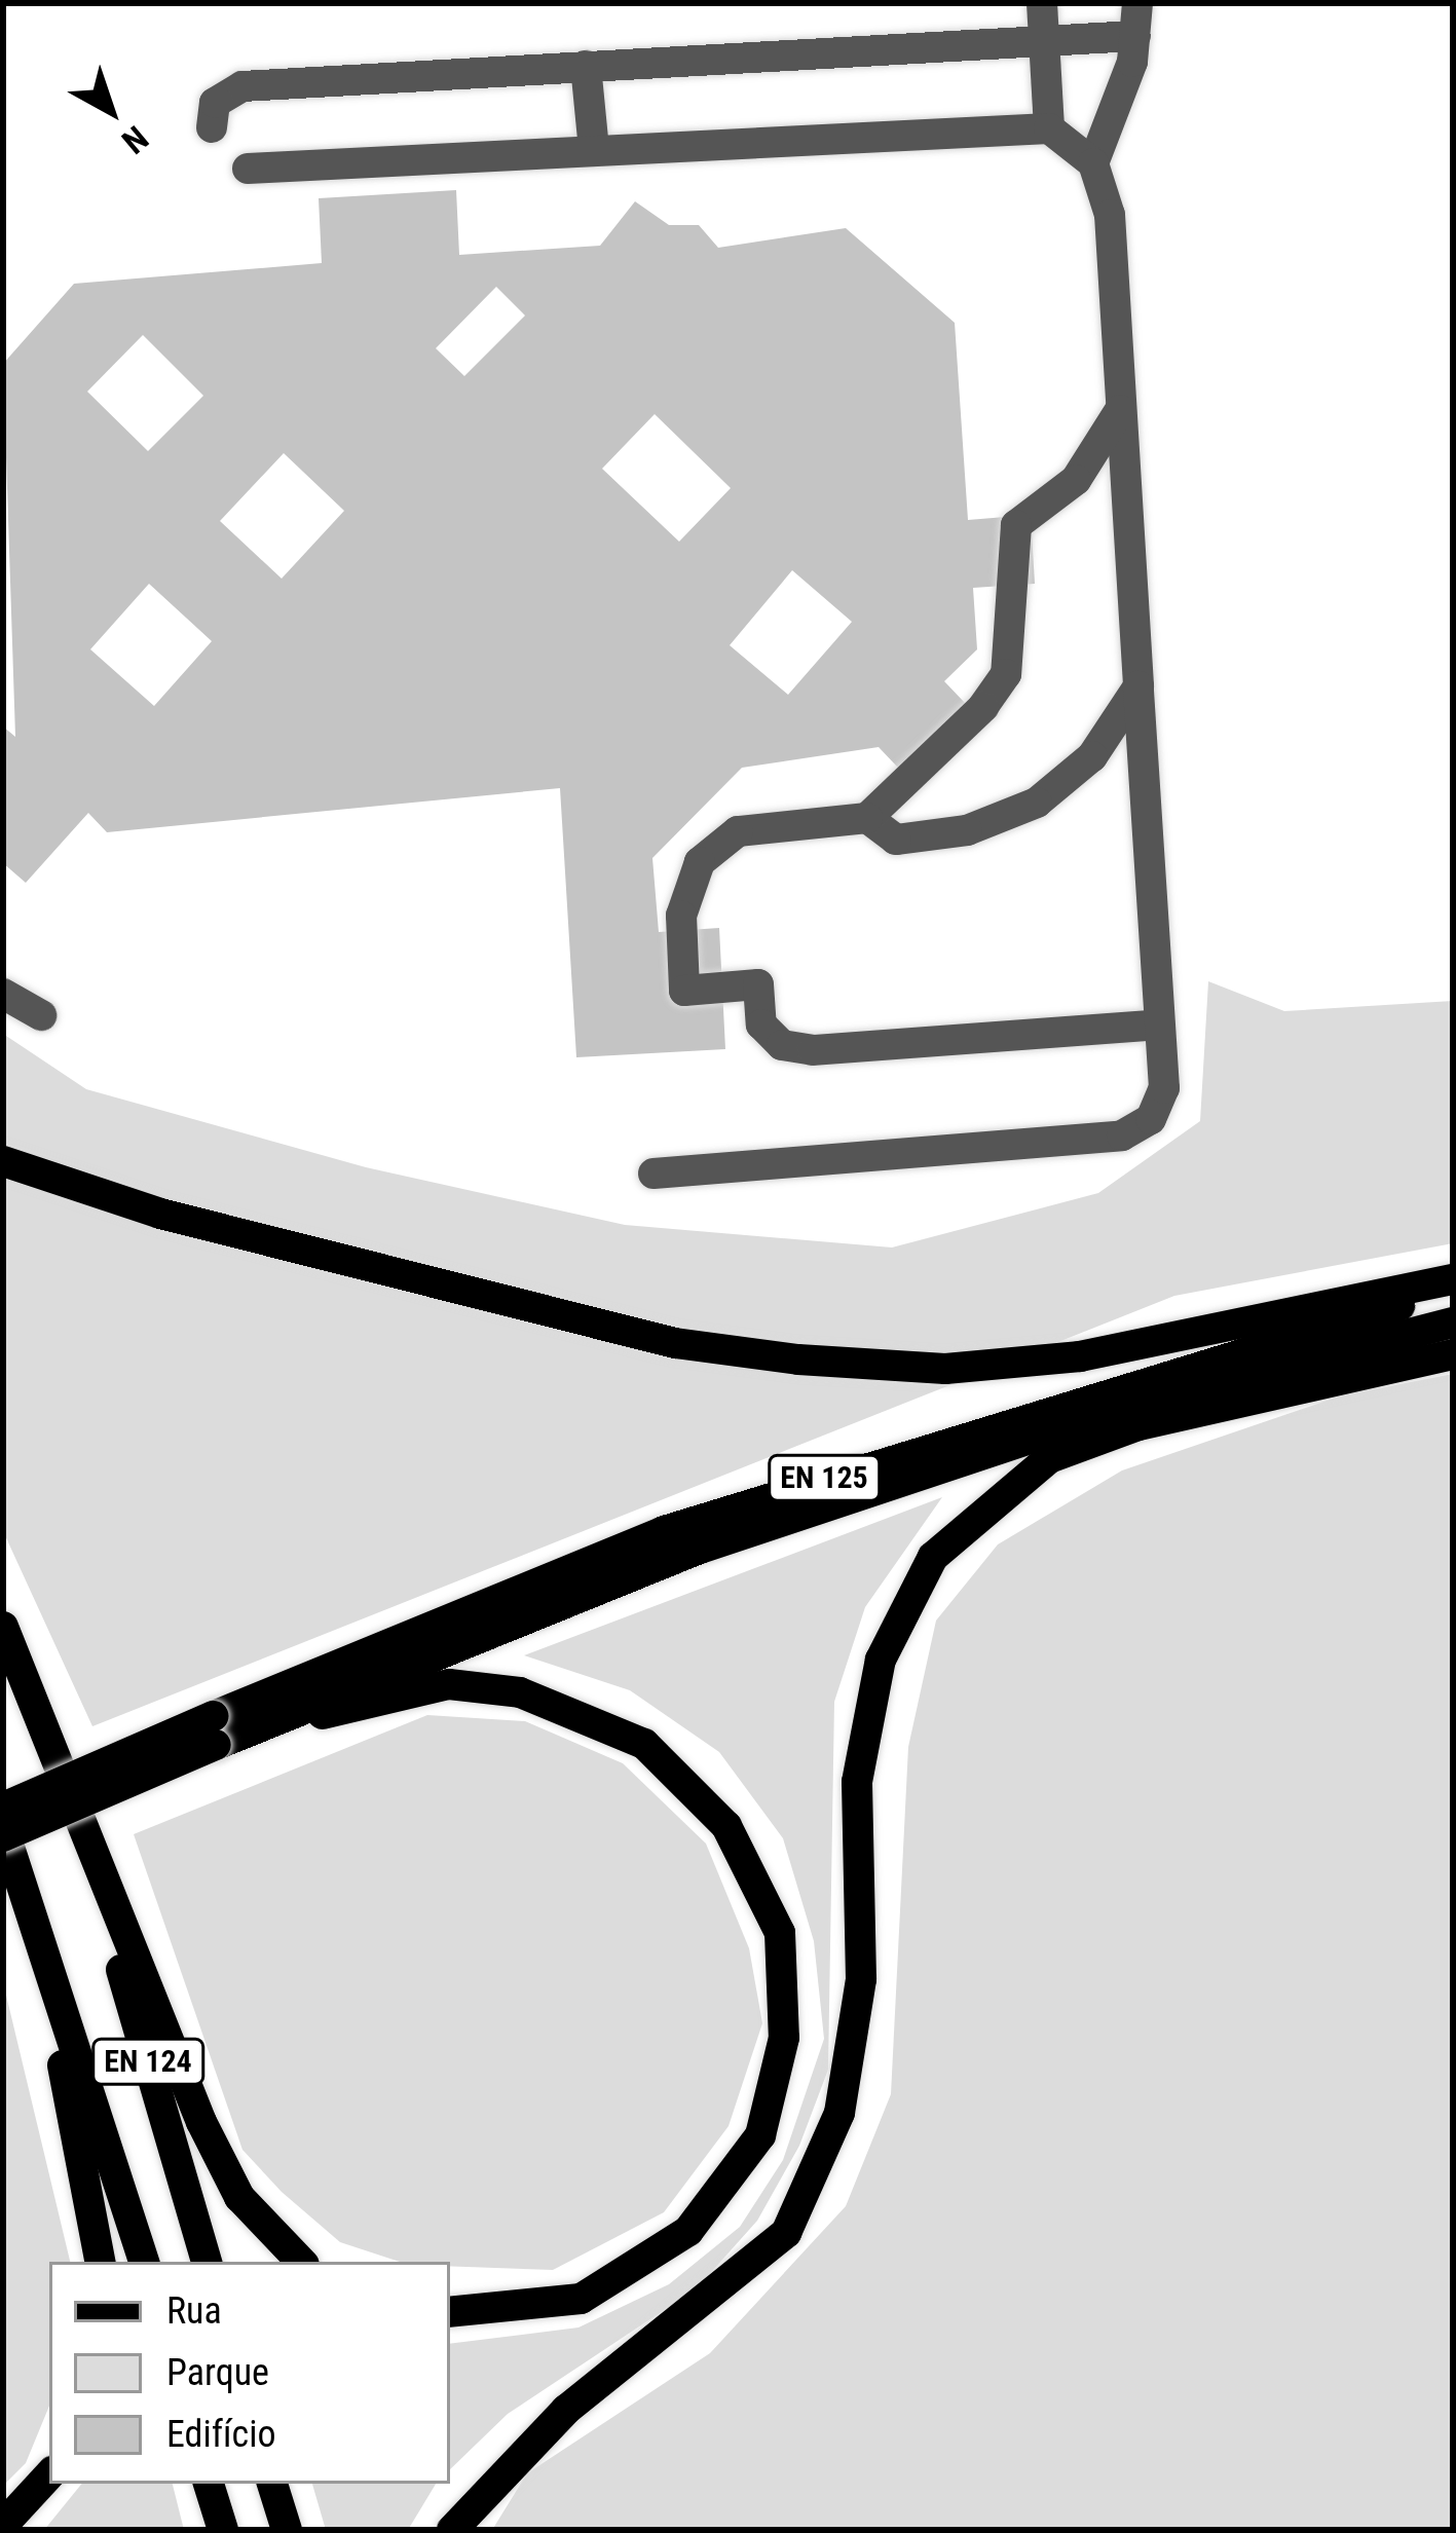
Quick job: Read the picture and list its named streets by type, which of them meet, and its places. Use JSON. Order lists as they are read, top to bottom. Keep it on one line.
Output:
{"streets":{"main road":["EN 125","EN 124"]},"crossings":[["EN 125","EN 124"]],"legend":["Rua","Parque","Edifício"],"north":"bottom right"}
